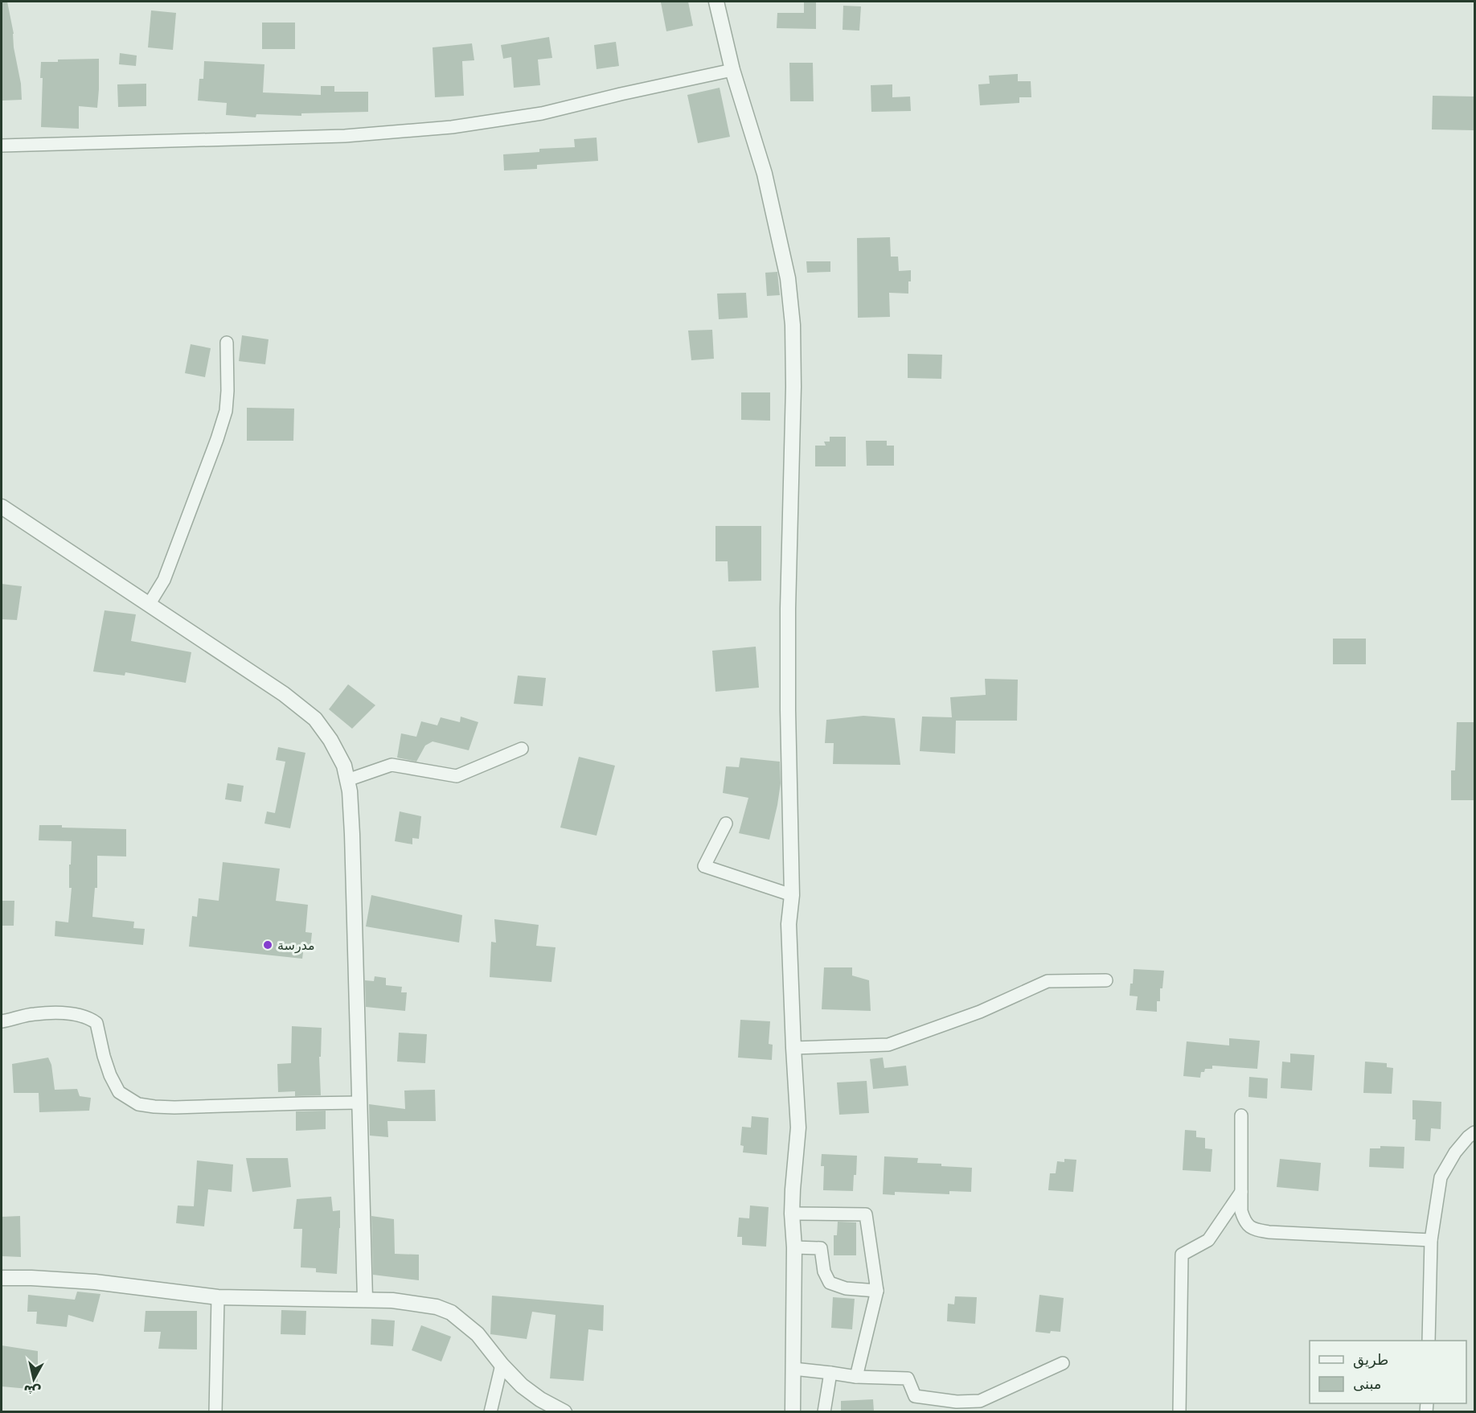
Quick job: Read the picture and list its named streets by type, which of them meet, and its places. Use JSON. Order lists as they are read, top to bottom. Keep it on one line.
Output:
{"places":["مدرسة"],"legend":["طريق","مبنى"],"north":"bottom"}
